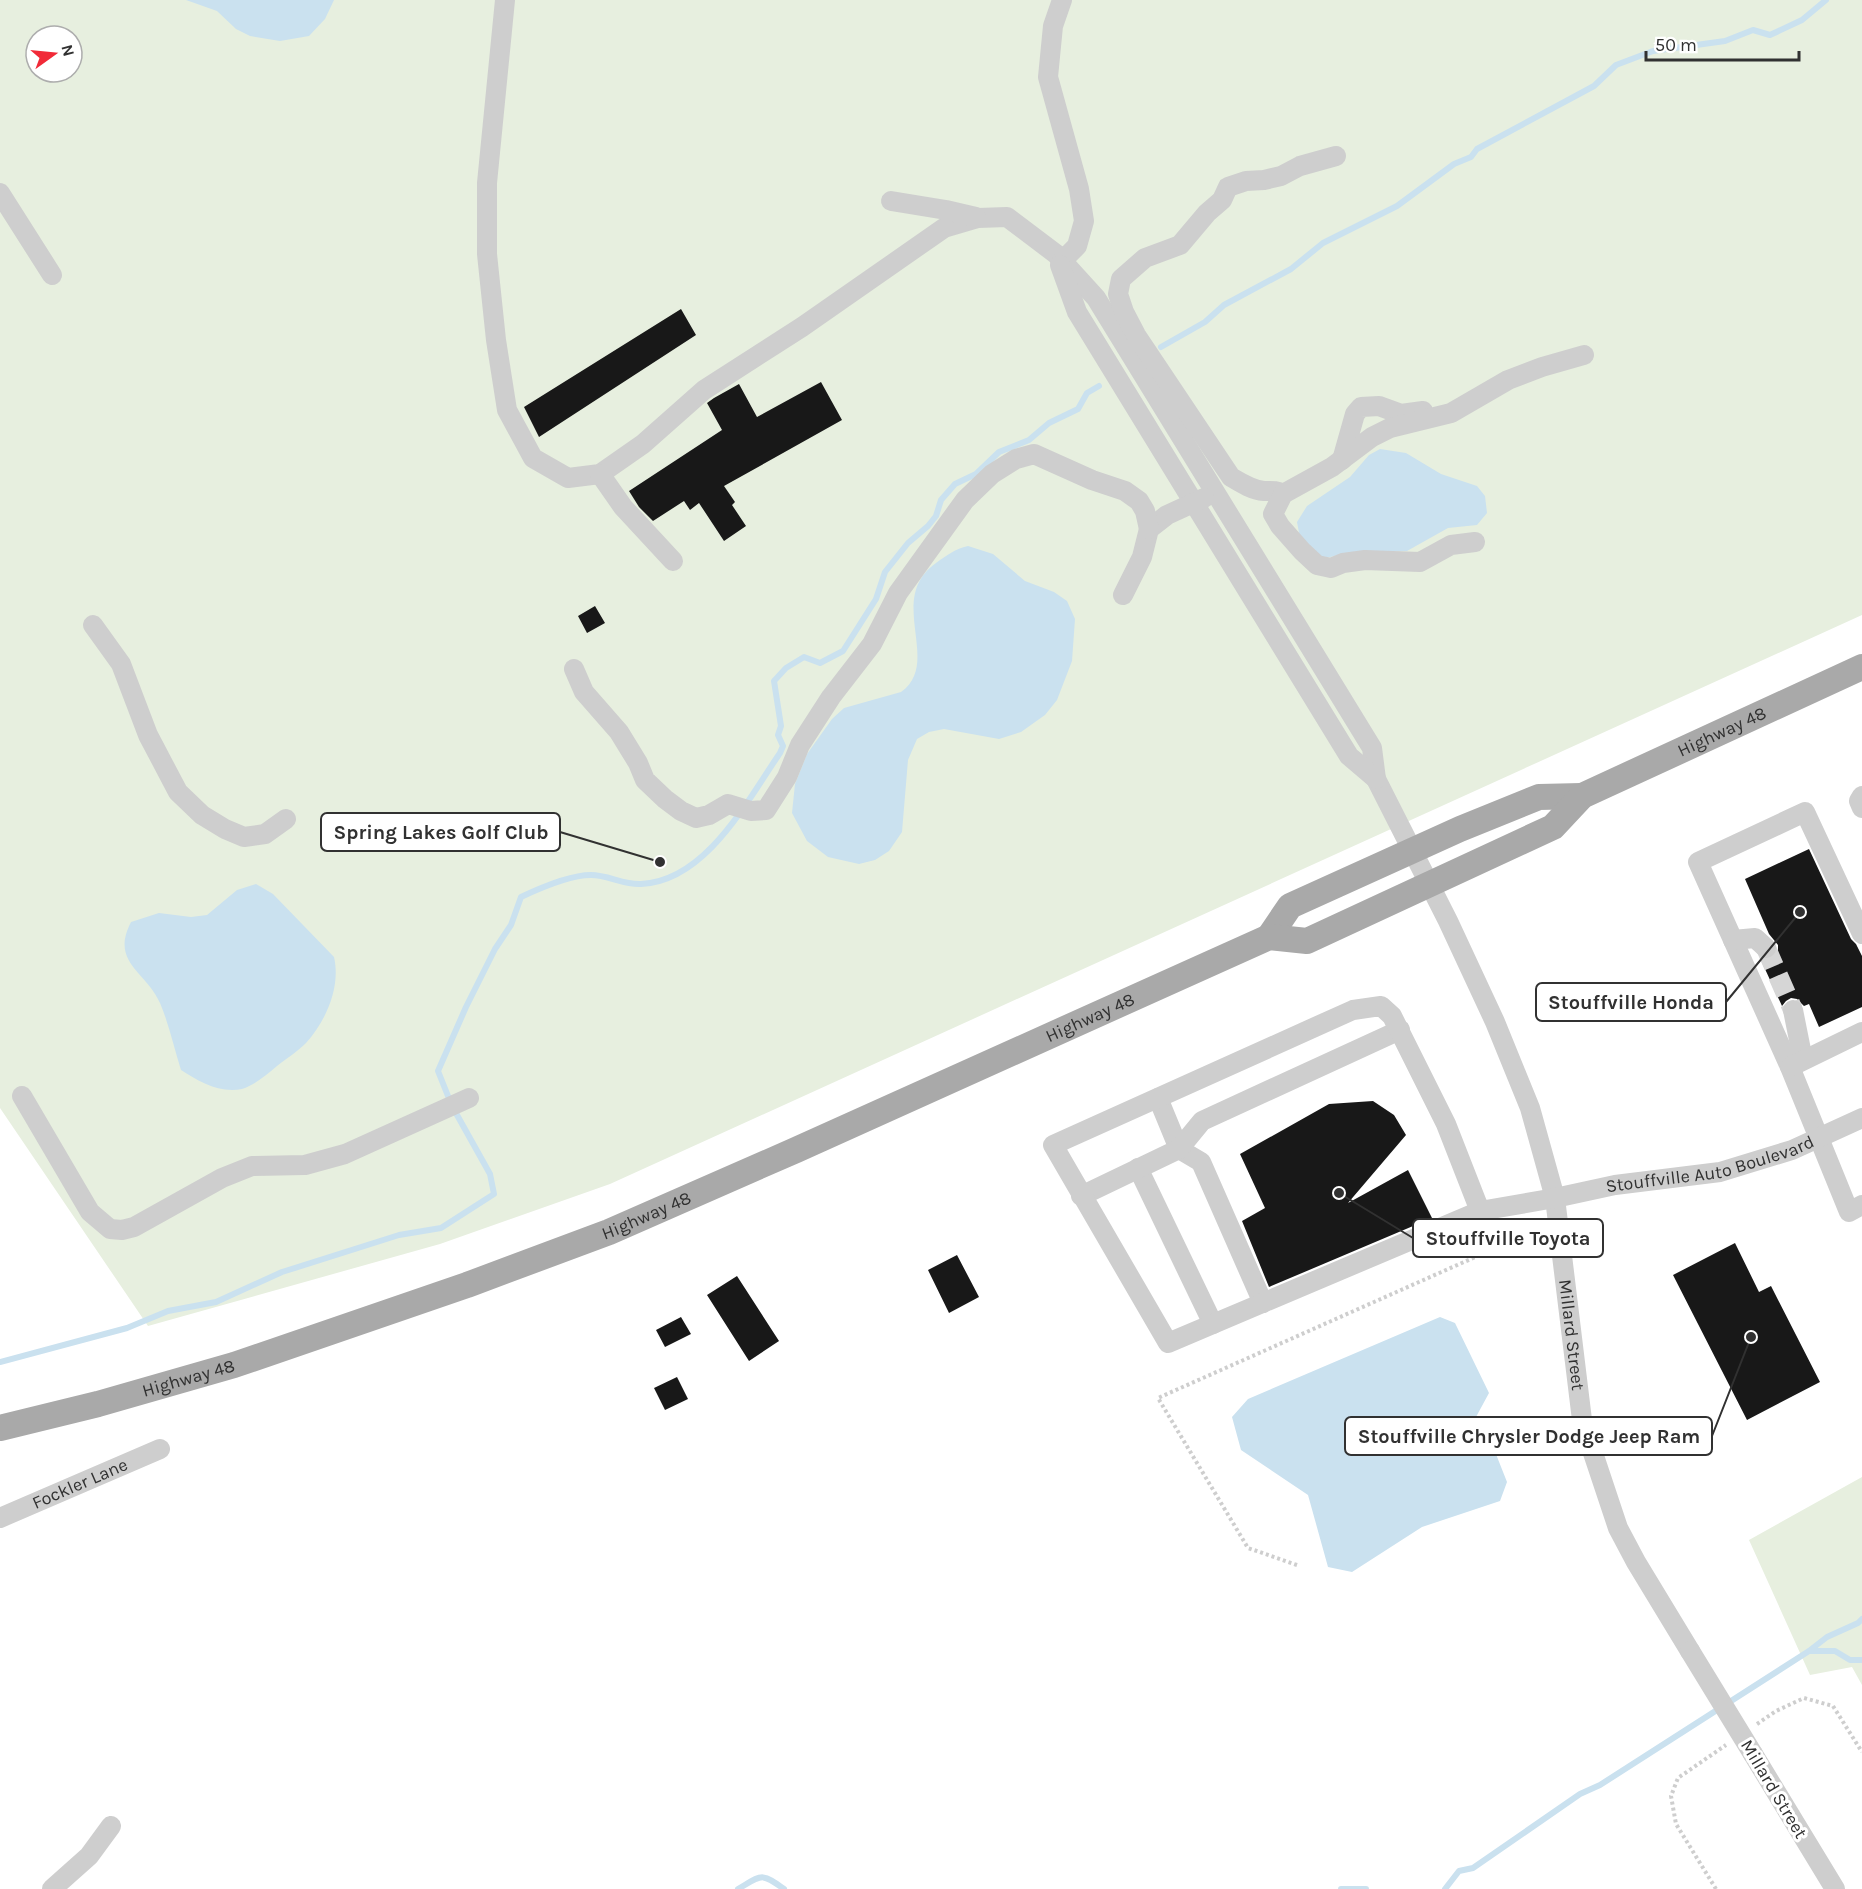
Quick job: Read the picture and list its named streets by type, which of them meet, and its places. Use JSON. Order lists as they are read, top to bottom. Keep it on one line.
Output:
{"streets":{"main road":["Highway 48"],"street":["Stouffville Auto Boulevard","Millard Street","Fockler Lane"]},"crossings":[["Highway 48","Millard Street"],["Stouffville Auto Boulevard","Millard Street"]],"places":["Spring Lakes Golf Club","Stouffville Honda","Stouffville Toyota","Stouffville Chrysler Dodge Jeep Ram"],"scale_bar":"50 m","north":"right"}
